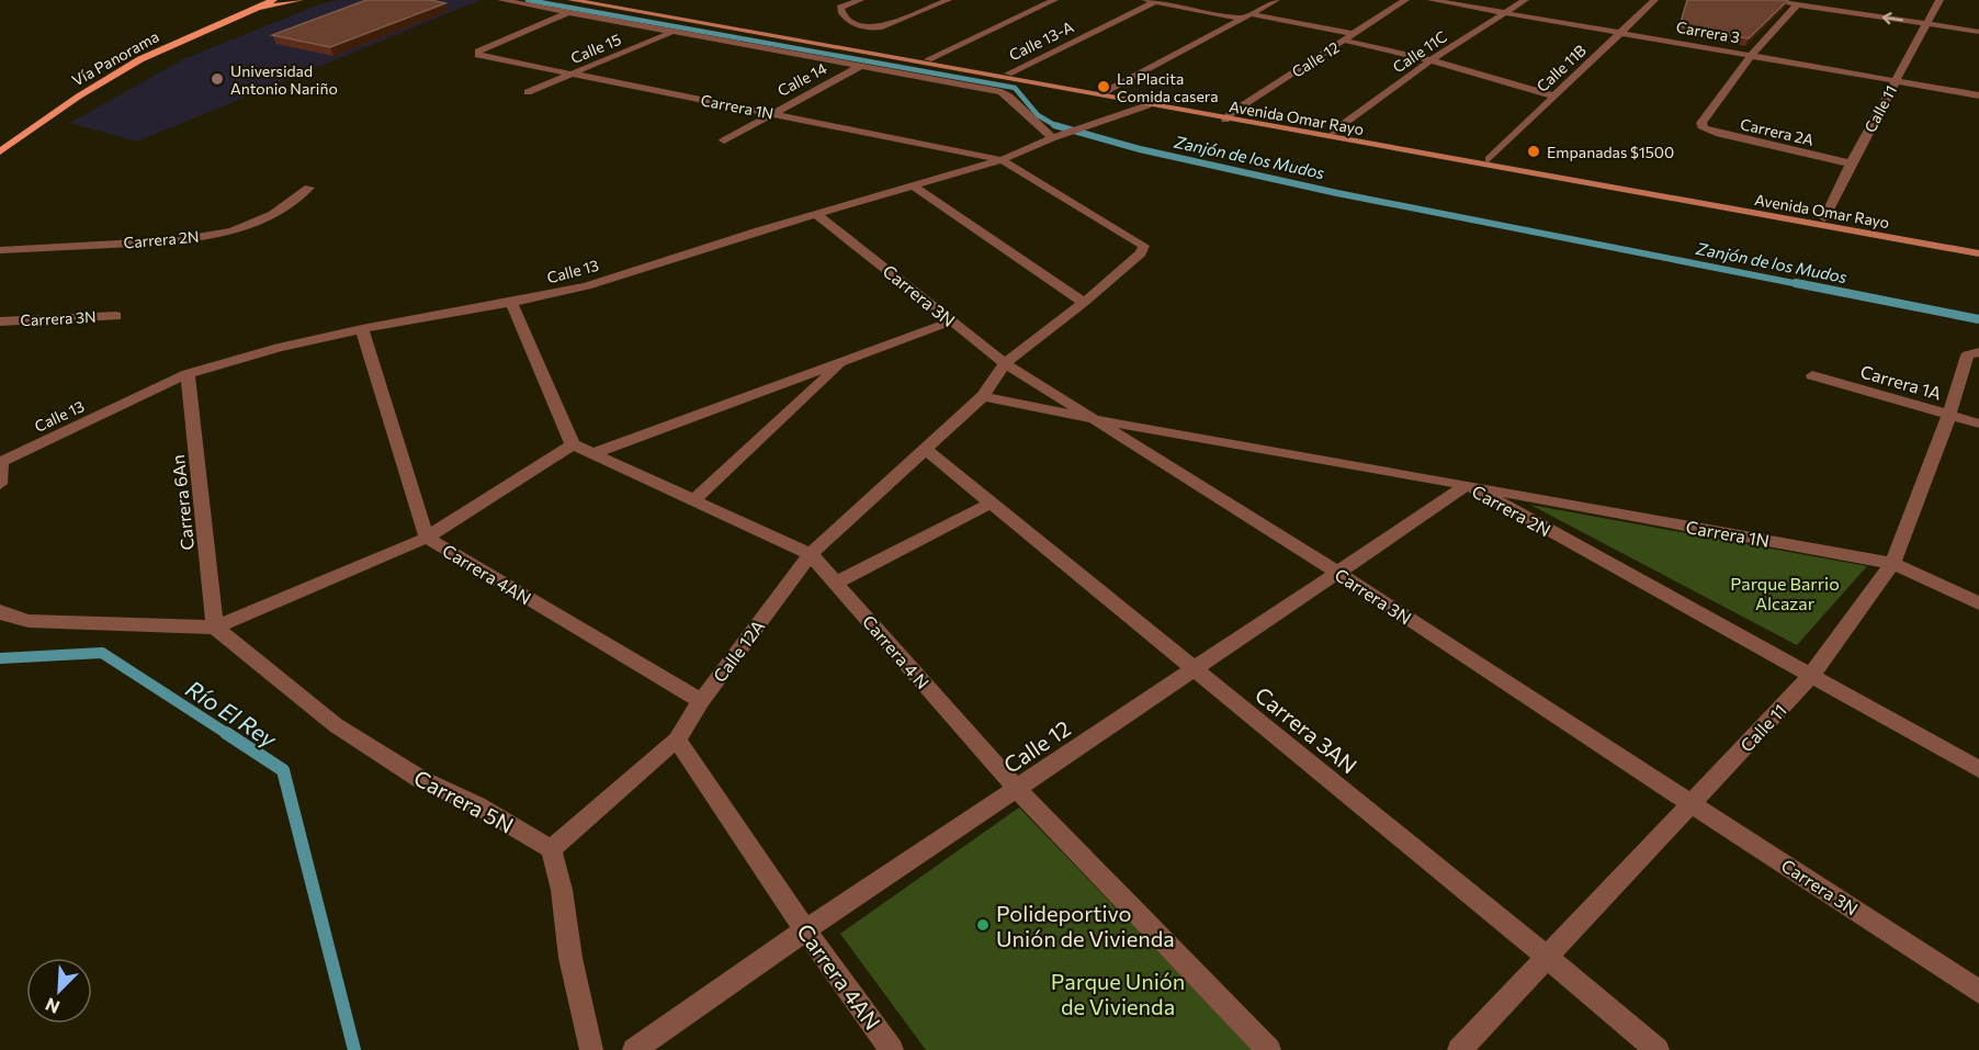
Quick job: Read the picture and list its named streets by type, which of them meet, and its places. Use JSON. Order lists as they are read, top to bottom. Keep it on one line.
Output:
{"streets":{"main road":["Vía Panorama"],"street":["Carrera 3","Calle 13-A","Calle 15","Calle 11C","Calle 12","Calle 11B","Calle 14","Carrera 1N","Calle 11","Avenida Omar Rayo","Carrera 2A","Carrera 2N","Calle 13","Carrera 3N","Carrera 1A","Carrera 6An","Carrera 4AN","Calle 12A","Carrera 4 N","Carrera 3AN","Carrera 5N"]},"crossings":[["Carrera 3","Calle 11C"],["Carrera 3","Calle 11B"],["Carrera 3","Calle 11"],["Carrera 3","Carrera 2A"],["Calle 13-A","Avenida Omar Rayo"],["Calle 15","Carrera 1N"],["Calle 11C","Avenida Omar Rayo"],["Calle 12","Carrera 1N"],["Calle 12","Avenida Omar Rayo"],["Calle 12","Carrera 2N"],["Calle 12","Carrera 3N"],["Calle 12","Carrera 4AN"],["Calle 12","Carrera 4 N"],["Calle 12","Carrera 3AN"],["Calle 11B","Avenida Omar Rayo"],["Calle 14","Carrera 1N"],["Carrera 1N","Calle 11"],["Carrera 1N","Carrera 2N"],["Carrera 1N","Calle 13"],["Calle 11","Avenida Omar Rayo"],["Calle 11","Carrera 2A"],["Calle 11","Carrera 2N"],["Calle 11","Carrera 3N"],["Calle 11","Carrera 1A"],["Calle 11","Carrera 3AN"],["Avenida Omar Rayo","Calle 13"],["Carrera 2N","Carrera 3N"],["Calle 13","Carrera 3N"],["Calle 13","Carrera 6An"],["Calle 13","Carrera 4AN"],["Carrera 3N","Calle 12A"],["Carrera 6An","Carrera 5N"],["Carrera 4AN","Calle 12A"],["Calle 12A","Carrera 4 N"],["Calle 12A","Carrera 3AN"],["Calle 12A","Carrera 5N"]],"water":["Zanjón de los Mudos","Río El Rey"],"parks":["Parque Barrio Alcazar","Parque Unión de Vivienda"],"places":["Universidad Antonio Nariño","La Placita Comida casera","Empanadas $1500","Polideportivo Unión de Vivienda"],"north":"bottom left"}
